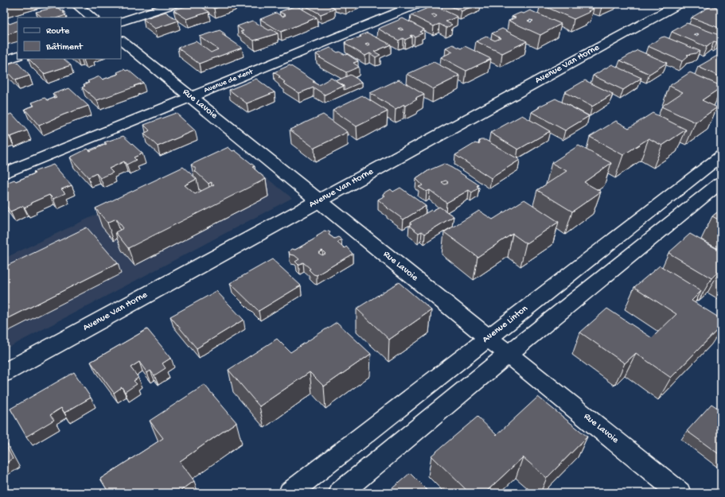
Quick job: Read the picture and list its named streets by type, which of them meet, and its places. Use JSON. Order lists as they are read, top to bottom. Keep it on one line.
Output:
{"streets":{"main road":["Avenue Van Horne"],"street":["Avenue de Kent","Rue Lavoie","Avenue Linton"]},"crossings":[["Avenue Van Horne","Rue Lavoie"],["Avenue de Kent","Rue Lavoie"],["Rue Lavoie","Avenue Linton"]],"legend":["Route","Bâtiment"]}
